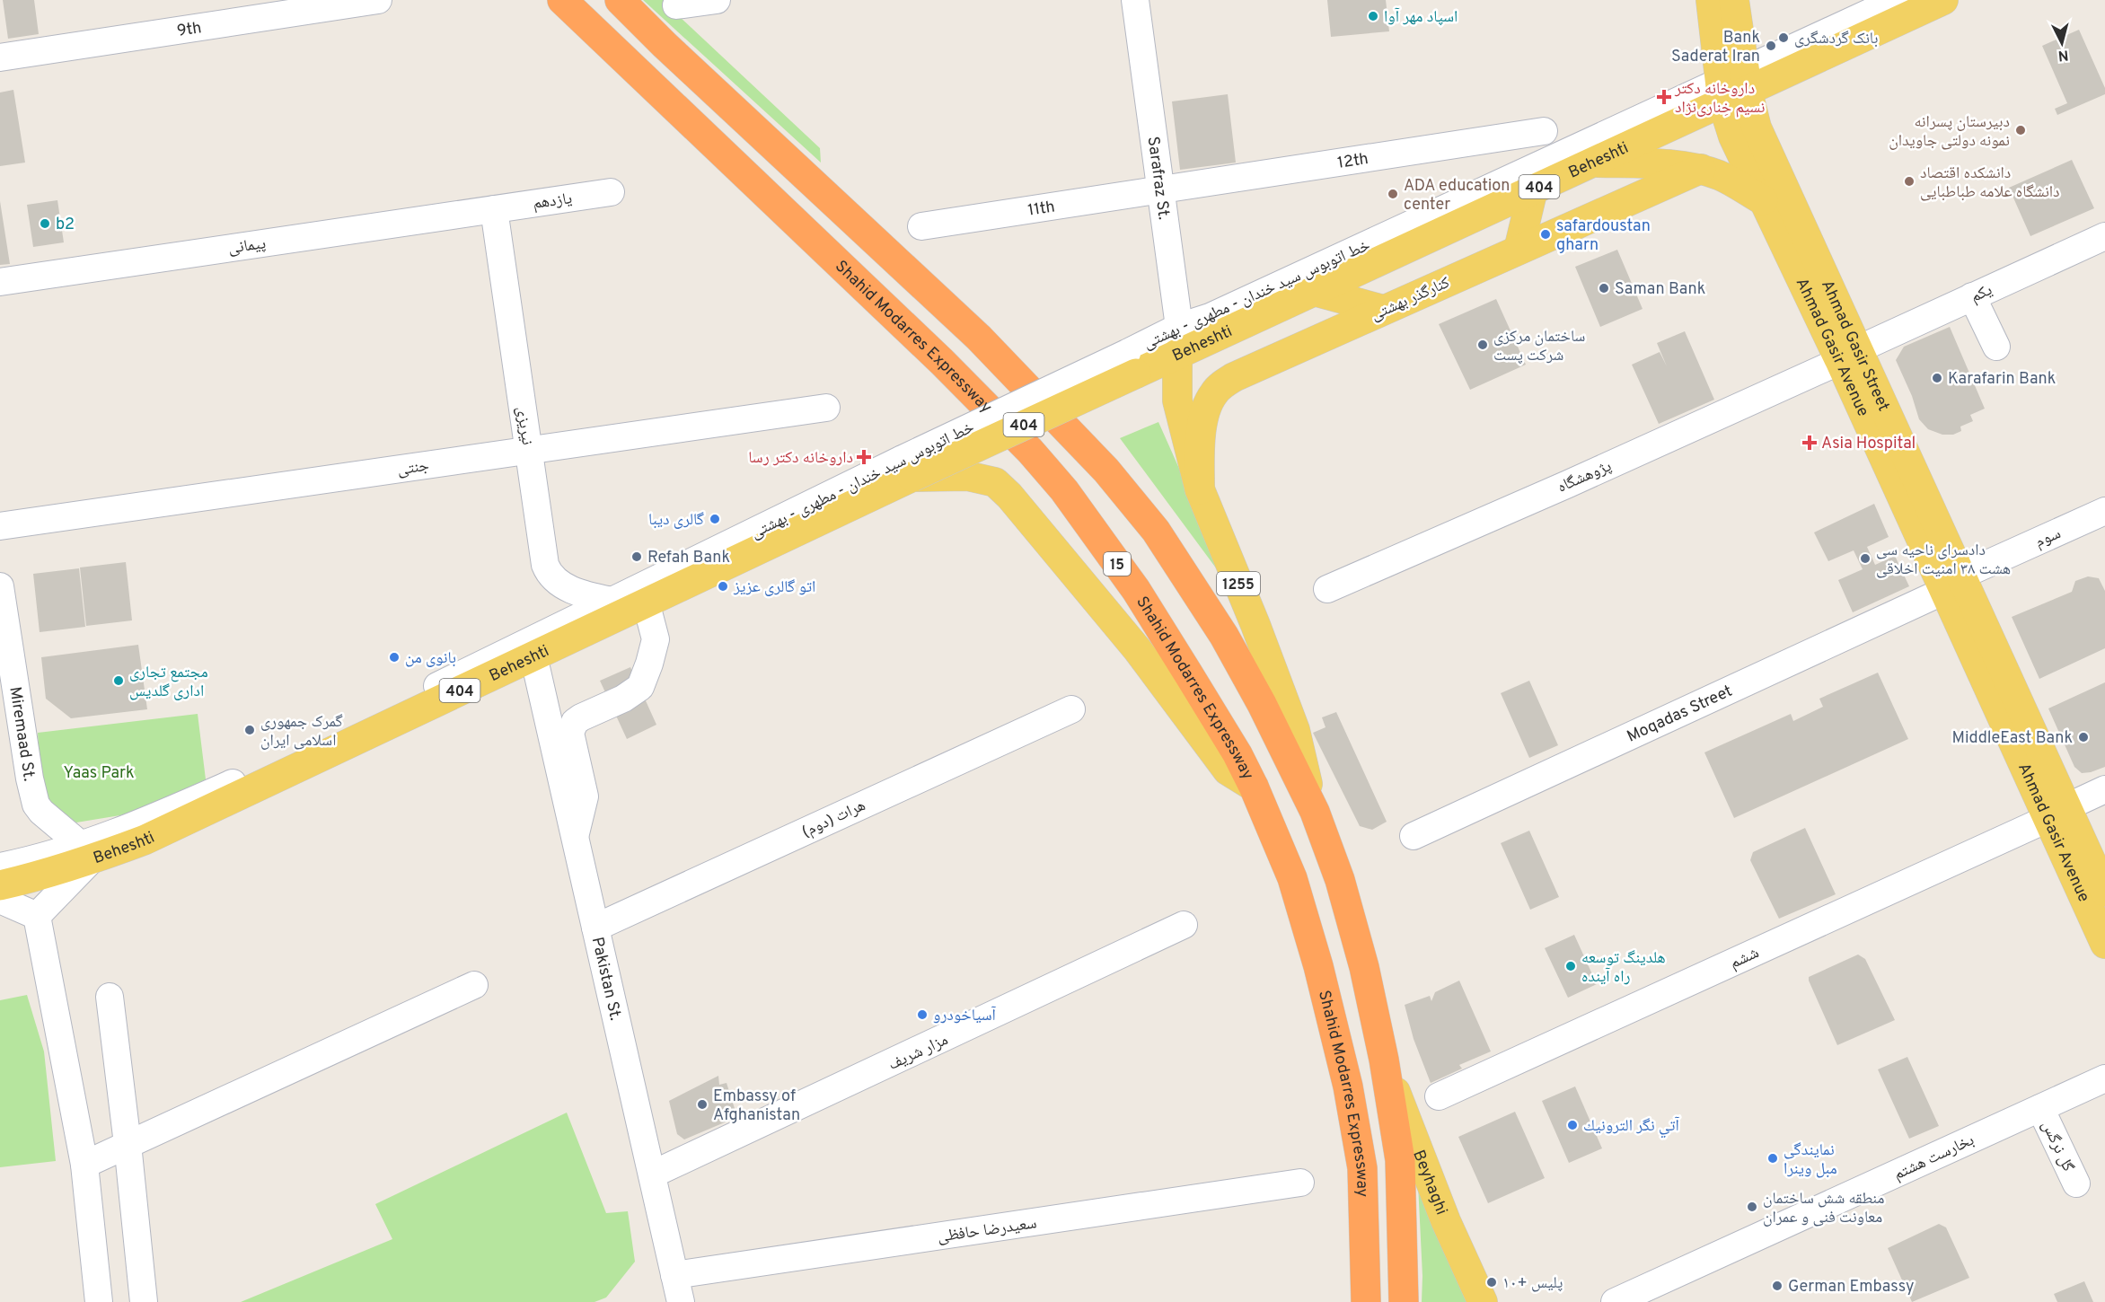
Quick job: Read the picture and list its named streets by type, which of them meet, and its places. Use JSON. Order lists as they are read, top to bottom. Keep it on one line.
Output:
{"streets":{"highway":["Shahid Modarres Expressway","15"],"main road":["Beheshti","404","کنارگذر بهشتی","Ahmad Gasir Street","Ahmad Gasir Avenue","1255","Beyhaghi"],"street":["9th","12th","Sarafraz St.","یازدهم","11th","پیمانی","یکم","خط اتوبوس سید خندان - مطهری - بهشتی","نیریزی","جنتی","پژوهشگاه","سوم","Moqadas Street","Miremaad St.","هرات (دوم)","ششم","Pakistan St.","مزار شریف","گل نرگس","بخارست هشتم","سعیدرضا حافظی"]},"crossings":[["Beheshti","Sarafraz St."],["Beheshti","خط اتوبوس سید خندان - مطهری - بهشتی"],["Beheshti","Ahmad Gasir Street"],["Beheshti","Ahmad Gasir Avenue"],["Beheshti","نیریزی"],["Beheshti","1255"],["Beheshti","Miremaad St."],["Beheshti","Pakistan St."],["12th","Sarafraz St."],["12th","11th"],["Sarafraz St.","11th"],["Sarafraz St.","خط اتوبوس سید خندان - مطهری - بهشتی"],["Sarafraz St.","1255"],["یازدهم","پیمانی"],["یازدهم","نیریزی"],["پیمانی","نیریزی"],["یکم","Ahmad Gasir Street"],["یکم","Ahmad Gasir Avenue"],["یکم","پژوهشگاه"],["خط اتوبوس سید خندان - مطهری - بهشتی","Ahmad Gasir Street"],["خط اتوبوس سید خندان - مطهری - بهشتی","Ahmad Gasir Avenue"],["خط اتوبوس سید خندان - مطهری - بهشتی","1255"],["کنارگذر بهشتی","1255"],["Ahmad Gasir Street","Ahmad Gasir Avenue"],["Ahmad Gasir Street","پژوهشگاه"],["Ahmad Gasir Avenue","پژوهشگاه"],["Ahmad Gasir Avenue","سوم"],["Ahmad Gasir Avenue","Moqadas Street"],["Ahmad Gasir Avenue","ششم"],["نیریزی","جنتی"],["سوم","Moqadas Street"],["هرات (دوم)","Pakistan St."],["Pakistan St.","مزار شریف"],["Pakistan St.","سعیدرضا حافظی"],["گل نرگس","بخارست هشتم"]],"parks":["Yaas Park"],"places":{"other":["اسپاد مهر آوا","بانک گردشگری","Bank Saderat Iran","دبيرستان پسرانه نمونه دولتی جاويدان","دانشکده اقتصاد دانشگاه علامه طباطبایی","ADA education center","b2","safardoustan gharn","Saman Bank","ساختمان مرکزی شرکت پست","Karafarin Bank","گالری دیبا","Refah Bank","دادسرای ناحیه سی هشت ۳۸ امنیت اخلاقی","اتو گالری عزیز","بانوی من","مجتمع تجاری اداری گلدیس","گمرک جمهوری اسلامی ایران","MiddleEast Bank","هلدینگ توسعه راه آینده","آسیاخودرو","Embassy of Afghanistan","آتي نگر الترونيك","نمایندگی مبل وینرا","منطقه شش ساختمان معاونت فنی و عمران","پلیس +۱٠","German Embassy"],"health":["داروخانه دکتر نسیم خِناری‌نژاد","Asia Hospital","داروخانه دکتر رسا"]},"north":"bottom"}
